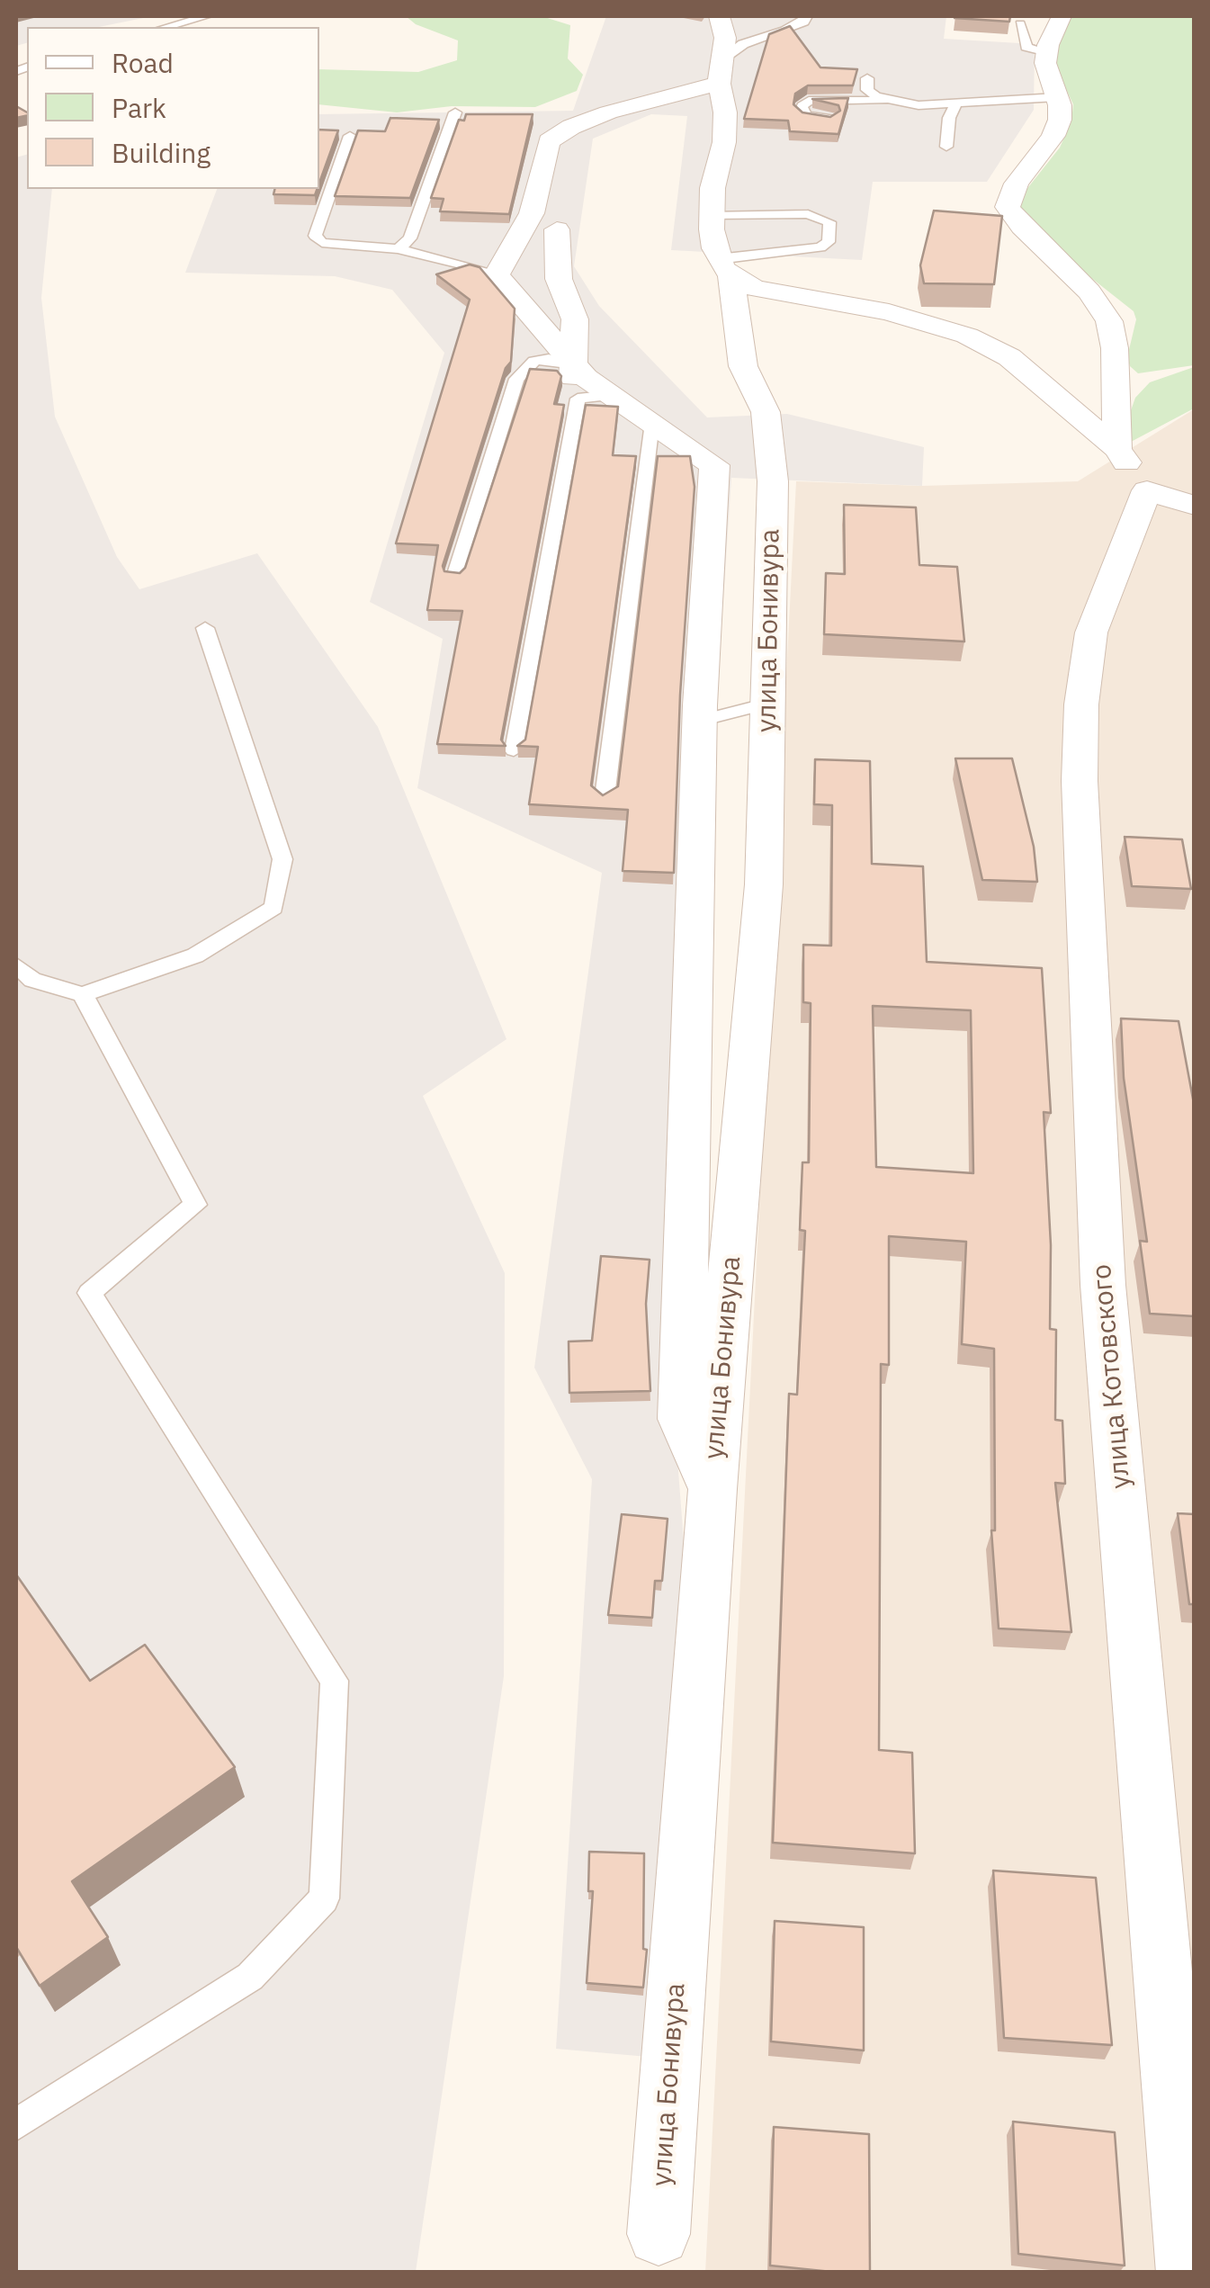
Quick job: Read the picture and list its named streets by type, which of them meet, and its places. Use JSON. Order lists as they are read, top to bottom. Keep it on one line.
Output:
{"streets":{"street":["улица Бонивура","улица Котовского"]},"legend":["Road","Park","Building"]}
